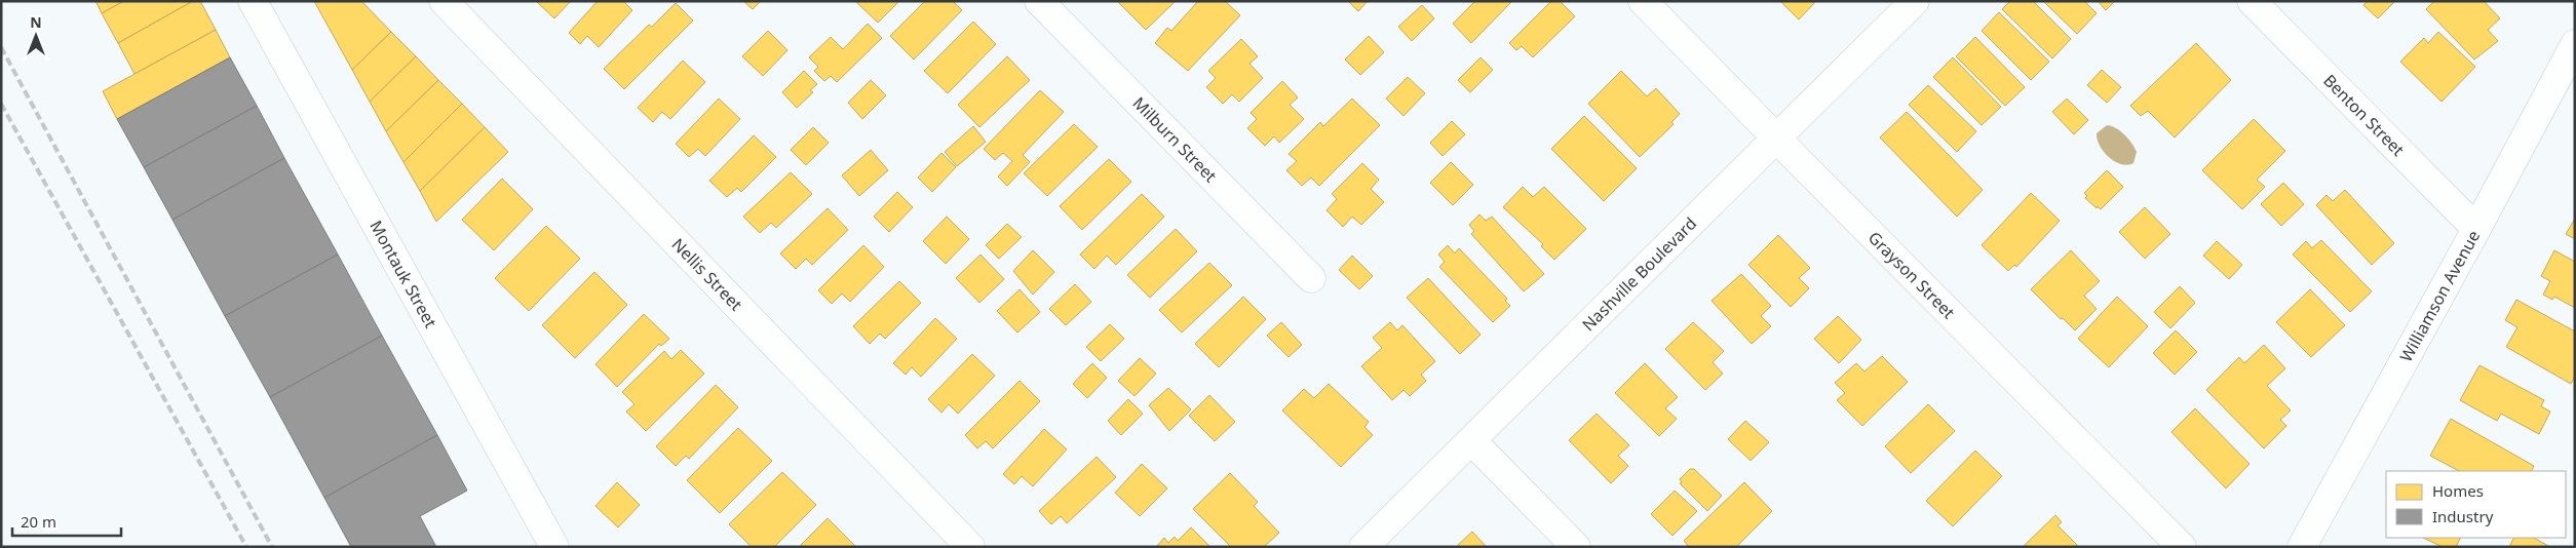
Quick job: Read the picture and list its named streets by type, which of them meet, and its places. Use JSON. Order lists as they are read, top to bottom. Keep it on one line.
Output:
{"streets":{"street":["Benton Street","Milburn Street","Montauk Street","Nellis Street","Nashville Boulevard","Grayson Street","Williamson Avenue"]},"crossings":[["Benton Street","Williamson Avenue"],["Nashville Boulevard","Grayson Street"]],"legend":["Homes","Industry"],"scale_bar":"20 m","north":"top"}
